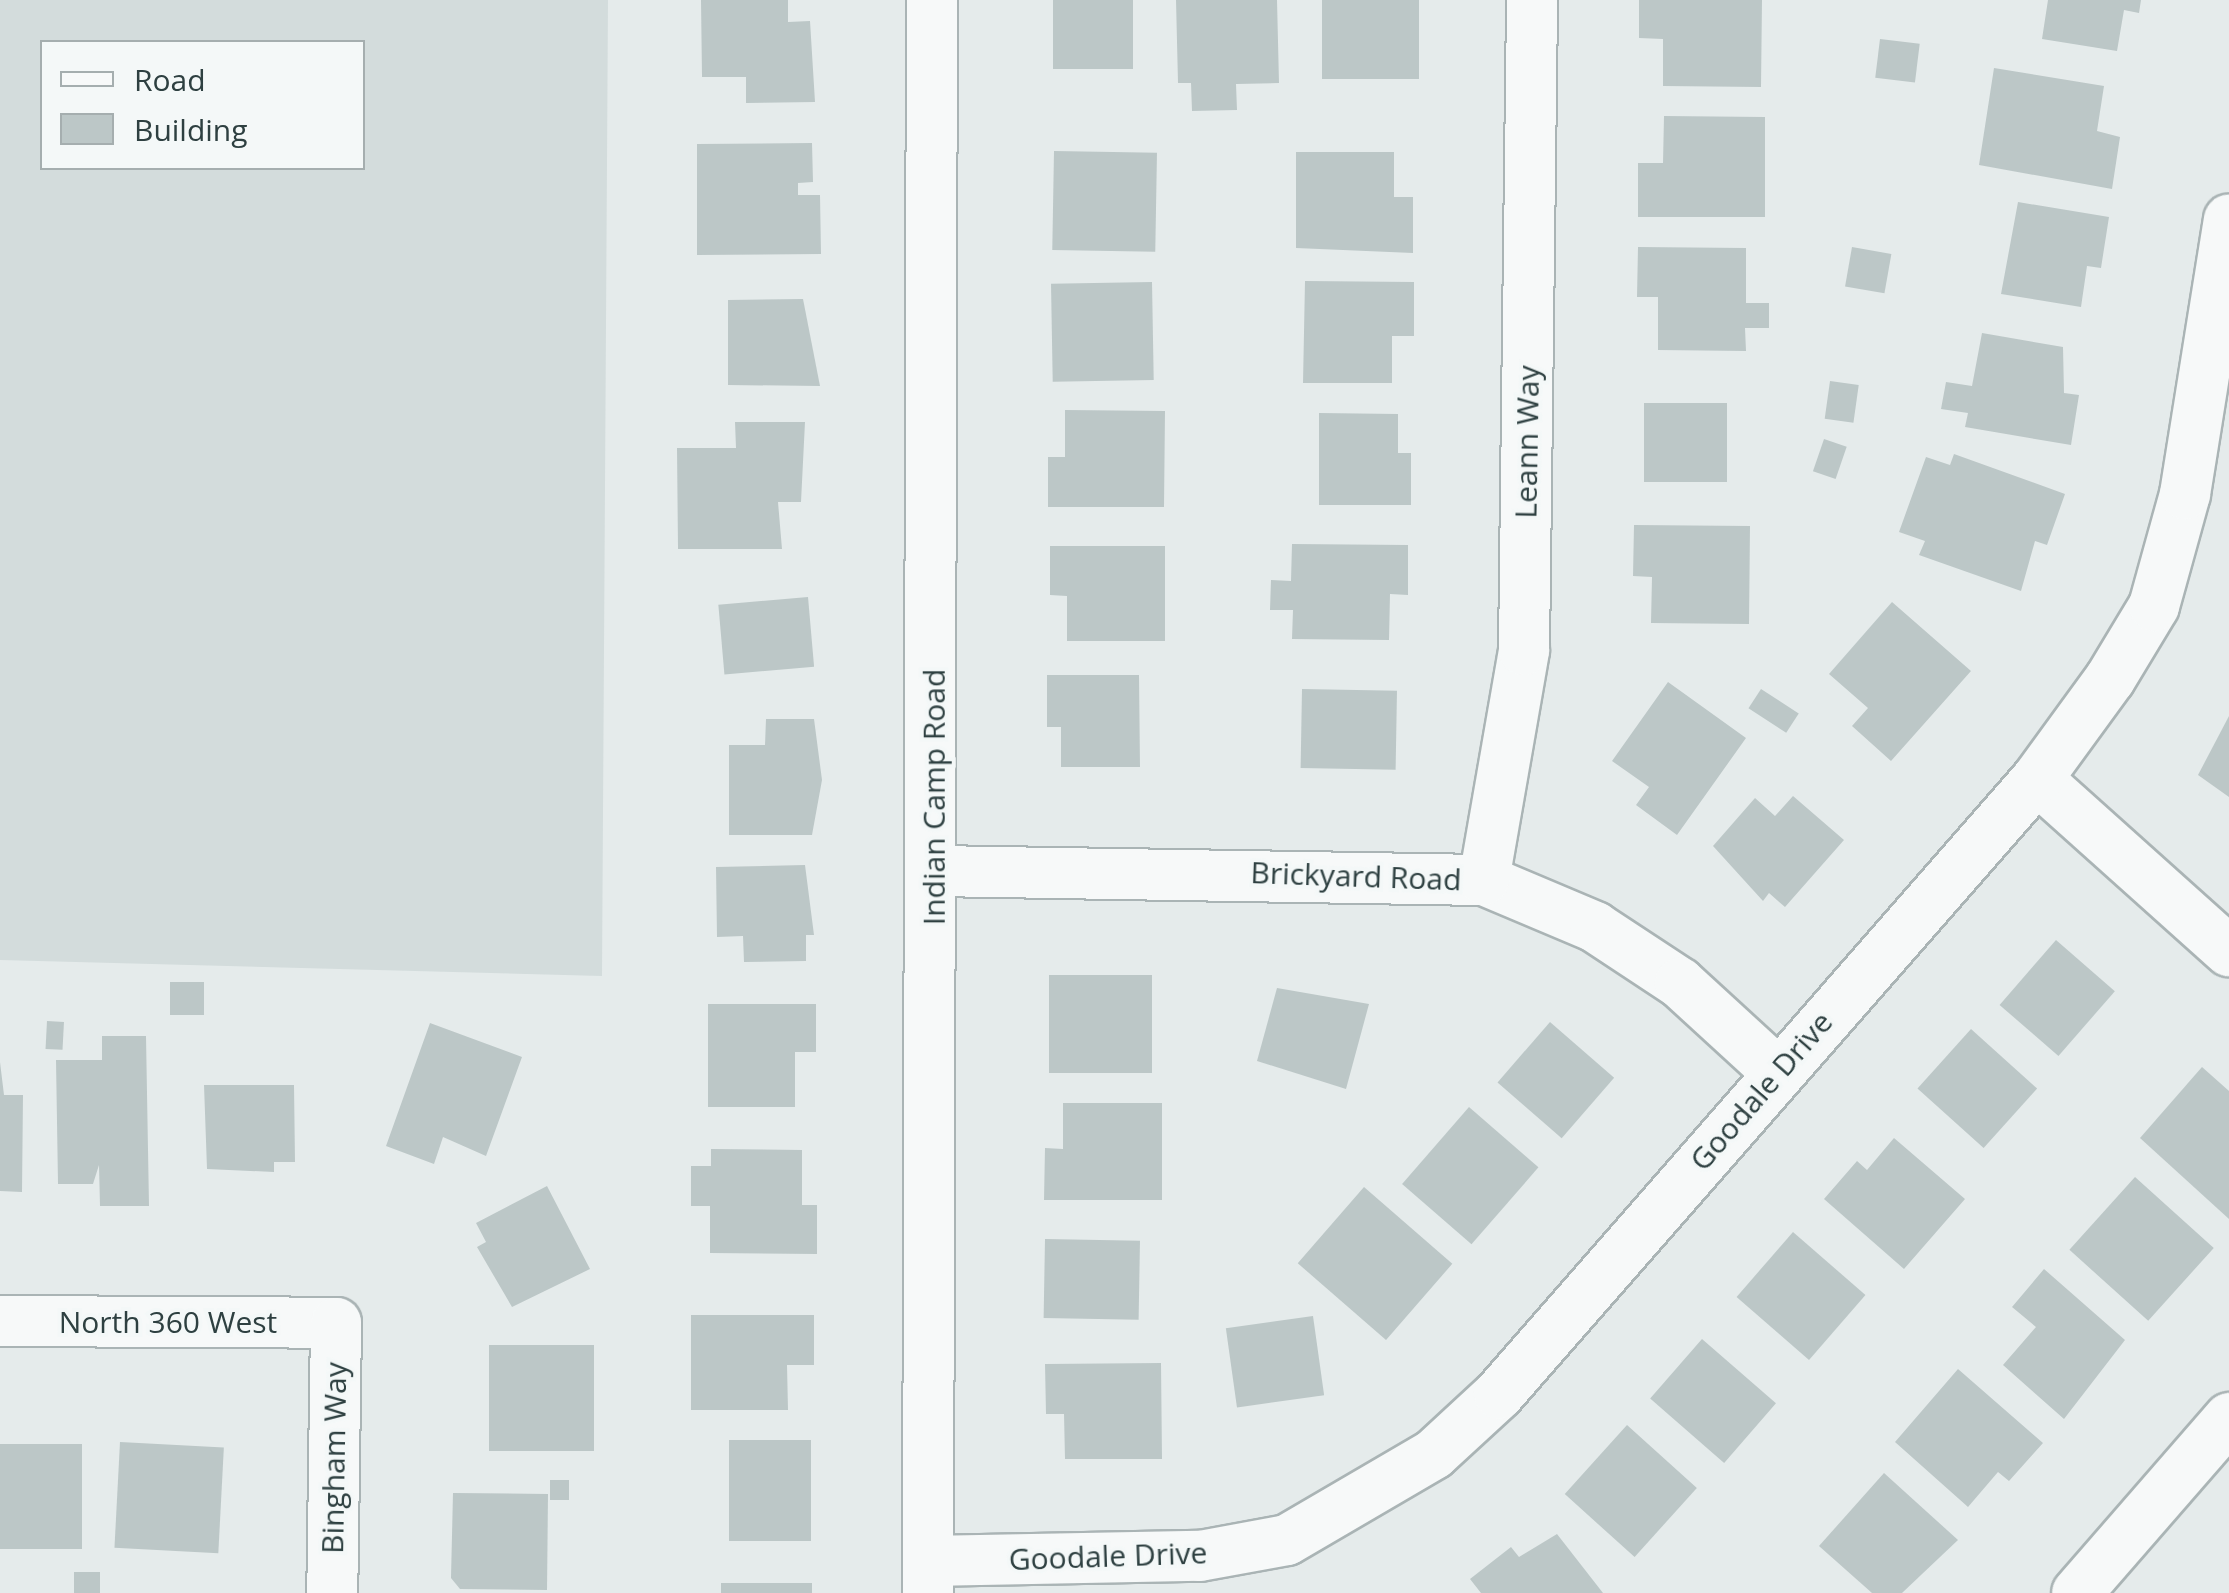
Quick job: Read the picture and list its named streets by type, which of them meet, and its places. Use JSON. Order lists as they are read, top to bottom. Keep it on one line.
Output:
{"streets":{"street":["Leann Way","Indian Camp Road","Brickyard Road","Goodale Drive","North 360 West","Bingham Way"]},"crossings":[["Leann Way","Brickyard Road"],["Indian Camp Road","Brickyard Road"],["Indian Camp Road","Goodale Drive"],["Brickyard Road","Goodale Drive"],["North 360 West","Bingham Way"]],"legend":["Road","Building"]}
